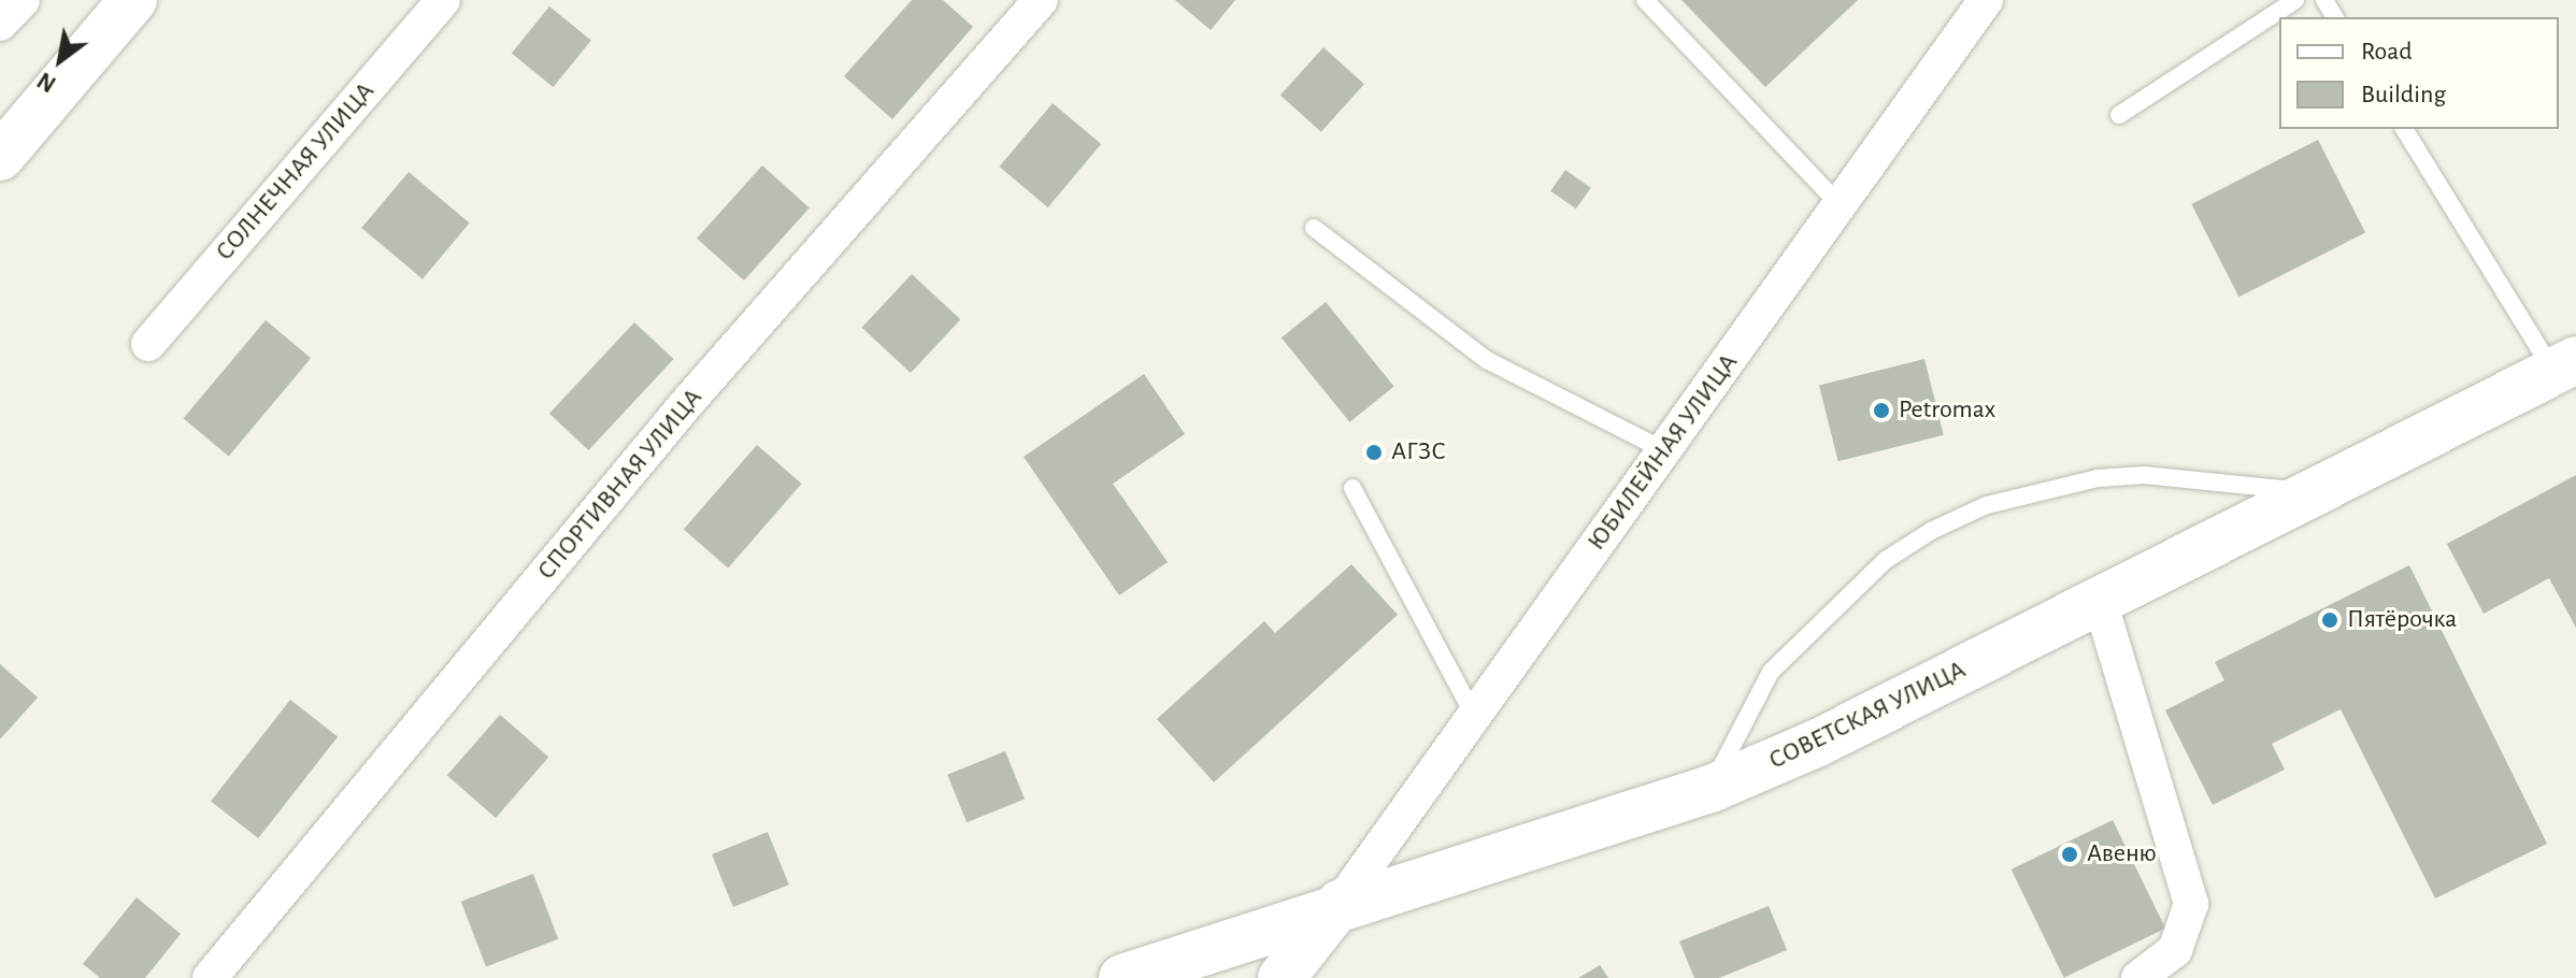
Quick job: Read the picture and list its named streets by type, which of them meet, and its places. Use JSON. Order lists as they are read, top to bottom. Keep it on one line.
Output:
{"streets":{"main road":["СОВЕТСКАЯ УЛИЦА"],"street":["СОЛНЕЧНАЯ УЛИЦА","ЮБИЛЕЙНАЯ УЛИЦА","СПОРТИВНАЯ УЛИЦА"]},"crossings":[["ЮБИЛЕЙНАЯ УЛИЦА","СОВЕТСКАЯ УЛИЦА"]],"places":["Petromax","АГЗС","Пятёрочка","Авеню"],"legend":["Road","Building"],"north":"bottom left"}
